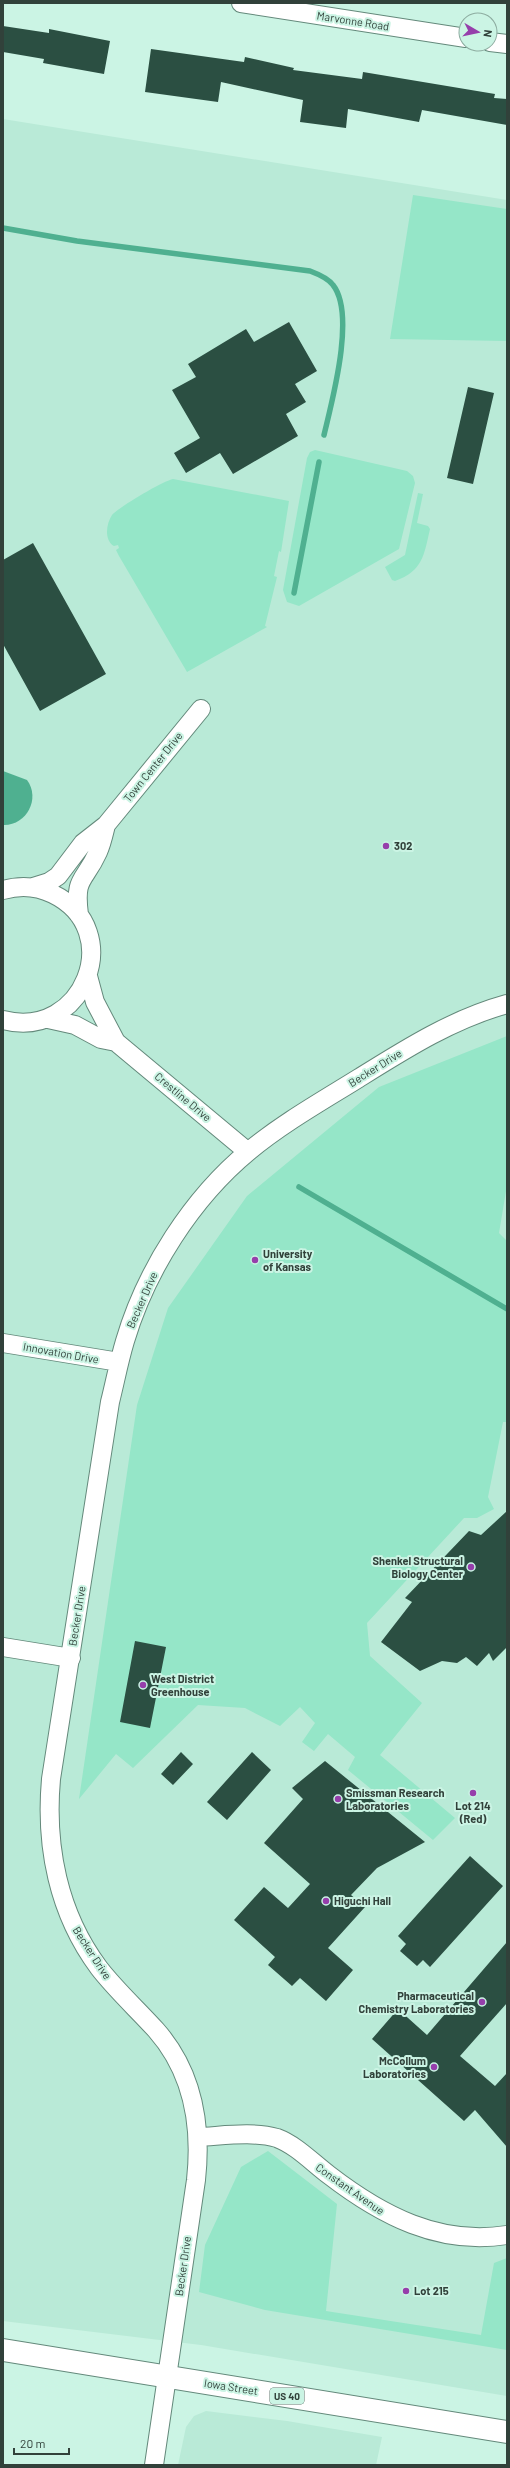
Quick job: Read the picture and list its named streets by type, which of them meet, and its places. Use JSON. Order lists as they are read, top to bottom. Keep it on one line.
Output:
{"streets":{"highway":["Iowa Street","US 40"],"street":["Marvonne Road","Town Center Drive","Becker Drive","Crestline Drive","Innovation Drive","Constant Avenue"]},"crossings":[["Becker Drive","Crestline Drive"],["Becker Drive","Innovation Drive"],["Becker Drive","Constant Avenue"],["Becker Drive","Iowa Street"]],"places":["302","University of Kansas","Shenkel Structural Biology Center","West District Greenhouse","Lot 214 (Red)","Smissman Research Laboratories","Higuchi Hall","Pharmaceutical Chemistry Laboratories","McCollum Laboratories","Lot 215"],"scale_bar":"20 m","north":"right"}
